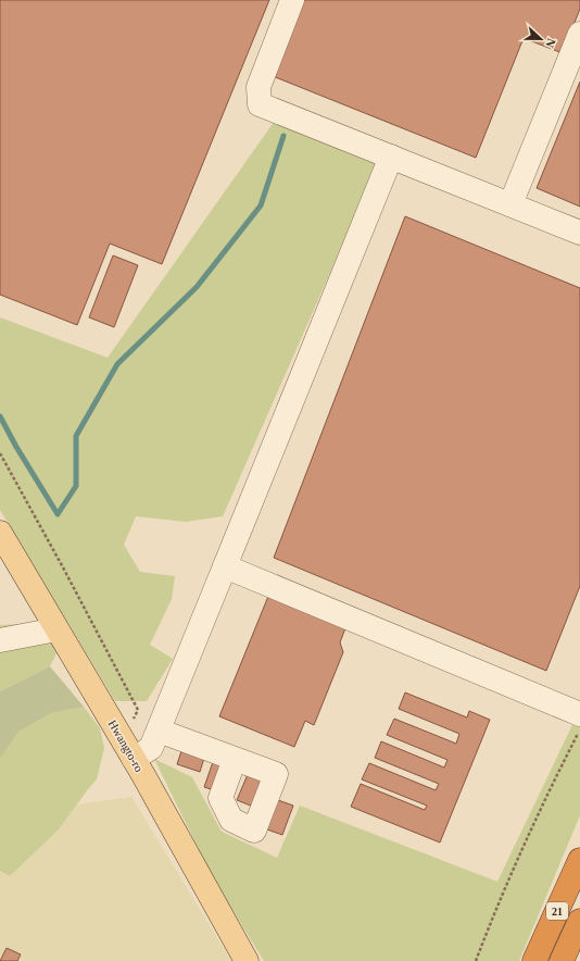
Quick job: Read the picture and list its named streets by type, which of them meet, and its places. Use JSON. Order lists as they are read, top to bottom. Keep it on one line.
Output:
{"streets":{"highway":["21"],"main road":["Hwangto-ro"]},"north":"right"}
